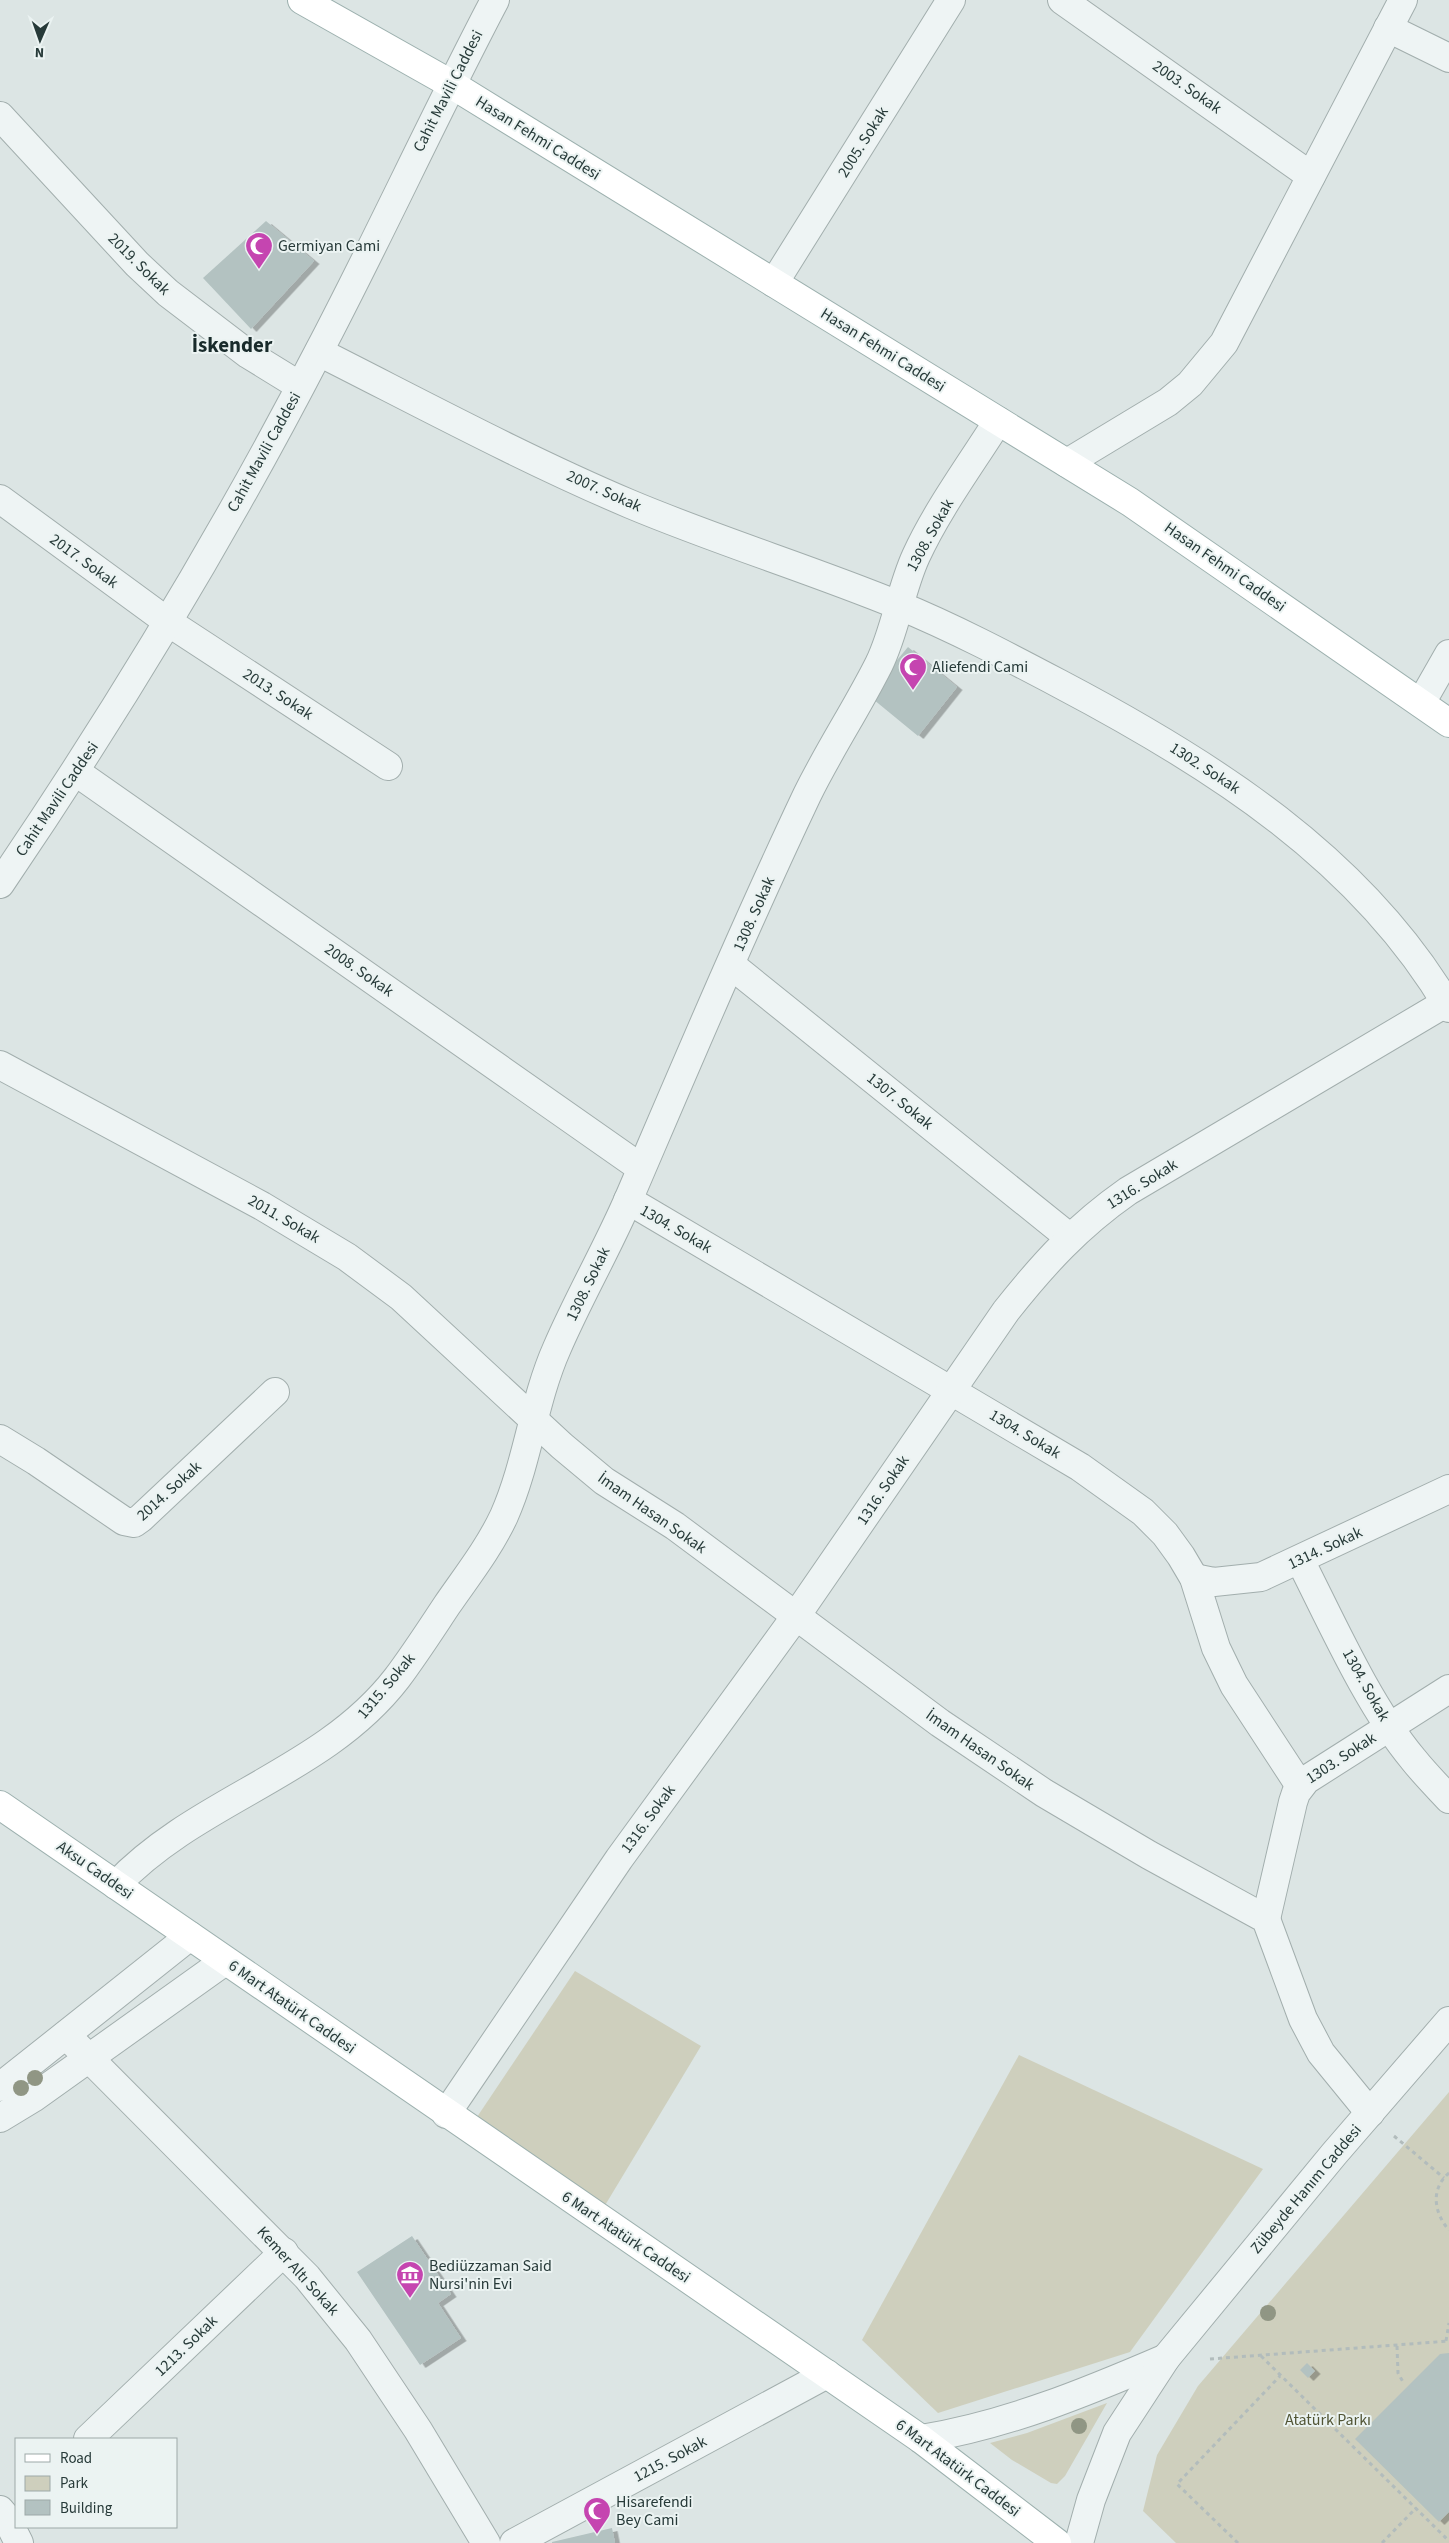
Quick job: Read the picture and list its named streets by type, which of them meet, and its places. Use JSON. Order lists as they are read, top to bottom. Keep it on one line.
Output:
{"streets":{"main road":["Hasan Fehmi Caddesi","Aksu Caddesi","6 Mart Atatürk Caddesi"],"street":["2003. Sokak","Cahit Mavili Caddesi","2005. Sokak","2019. Sokak","2007. Sokak","1308. Sokak","2017. Sokak","2013. Sokak","1302. Sokak","2008. Sokak","1307. Sokak","1316. Sokak","2011. Sokak","1304. Sokak","2014. Sokak","İmam Hasan Sokak","1314. Sokak","1315. Sokak","1303. Sokak","Zübeyde Hanım Caddesi","Kemer Altı Sokak","1213. Sokak","1215. Sokak"]},"crossings":[["Cahit Mavili Caddesi","Hasan Fehmi Caddesi"],["Cahit Mavili Caddesi","2019. Sokak"],["Cahit Mavili Caddesi","2007. Sokak"],["Cahit Mavili Caddesi","2017. Sokak"],["Cahit Mavili Caddesi","2013. Sokak"],["Cahit Mavili Caddesi","2008. Sokak"],["Hasan Fehmi Caddesi","2005. Sokak"],["Hasan Fehmi Caddesi","1308. Sokak"],["2007. Sokak","1308. Sokak"],["2007. Sokak","1302. Sokak"],["1308. Sokak","1302. Sokak"],["1308. Sokak","2008. Sokak"],["1308. Sokak","1307. Sokak"],["1308. Sokak","2011. Sokak"],["1308. Sokak","1304. Sokak"],["1308. Sokak","İmam Hasan Sokak"],["1308. Sokak","1315. Sokak"],["2017. Sokak","2013. Sokak"],["1302. Sokak","1316. Sokak"],["1307. Sokak","1316. Sokak"],["1316. Sokak","1304. Sokak"],["1316. Sokak","İmam Hasan Sokak"],["1316. Sokak","6 Mart Atatürk Caddesi"],["2011. Sokak","İmam Hasan Sokak"],["2011. Sokak","1315. Sokak"],["1304. Sokak","1314. Sokak"],["1304. Sokak","1303. Sokak"],["İmam Hasan Sokak","1315. Sokak"],["İmam Hasan Sokak","1303. Sokak"],["1315. Sokak","Aksu Caddesi"],["Aksu Caddesi","6 Mart Atatürk Caddesi"],["6 Mart Atatürk Caddesi","Zübeyde Hanım Caddesi"],["6 Mart Atatürk Caddesi","1215. Sokak"],["Kemer Altı Sokak","1213. Sokak"]],"districts":["İskender"],"parks":["Atatürk Parkı"],"places":{"mosque":["Germiyan Cami","Aliefendi Cami","Hisarefendi Bey Cami"],"museum":["Bediüzzaman Said Nursi'nin Evi"]},"legend":["Road","Park","Building"],"north":"bottom"}
